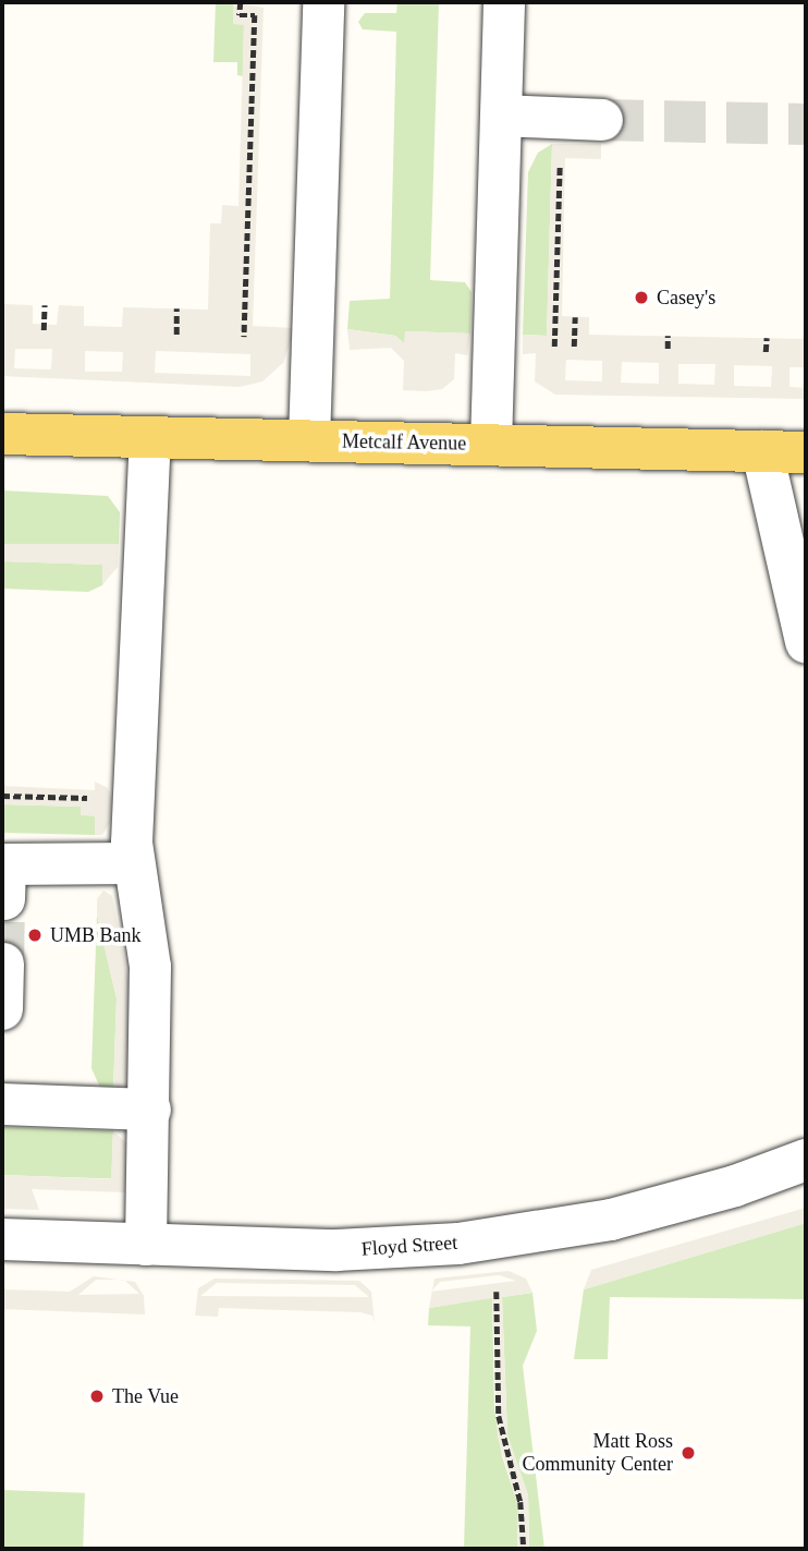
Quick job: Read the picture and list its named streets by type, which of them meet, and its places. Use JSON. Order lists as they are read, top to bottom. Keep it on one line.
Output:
{"streets":{"main road":["Metcalf Avenue"],"street":["Floyd Street"]},"places":["Casey's","UMB Bank","The Vue","Matt Ross Community Center"]}
